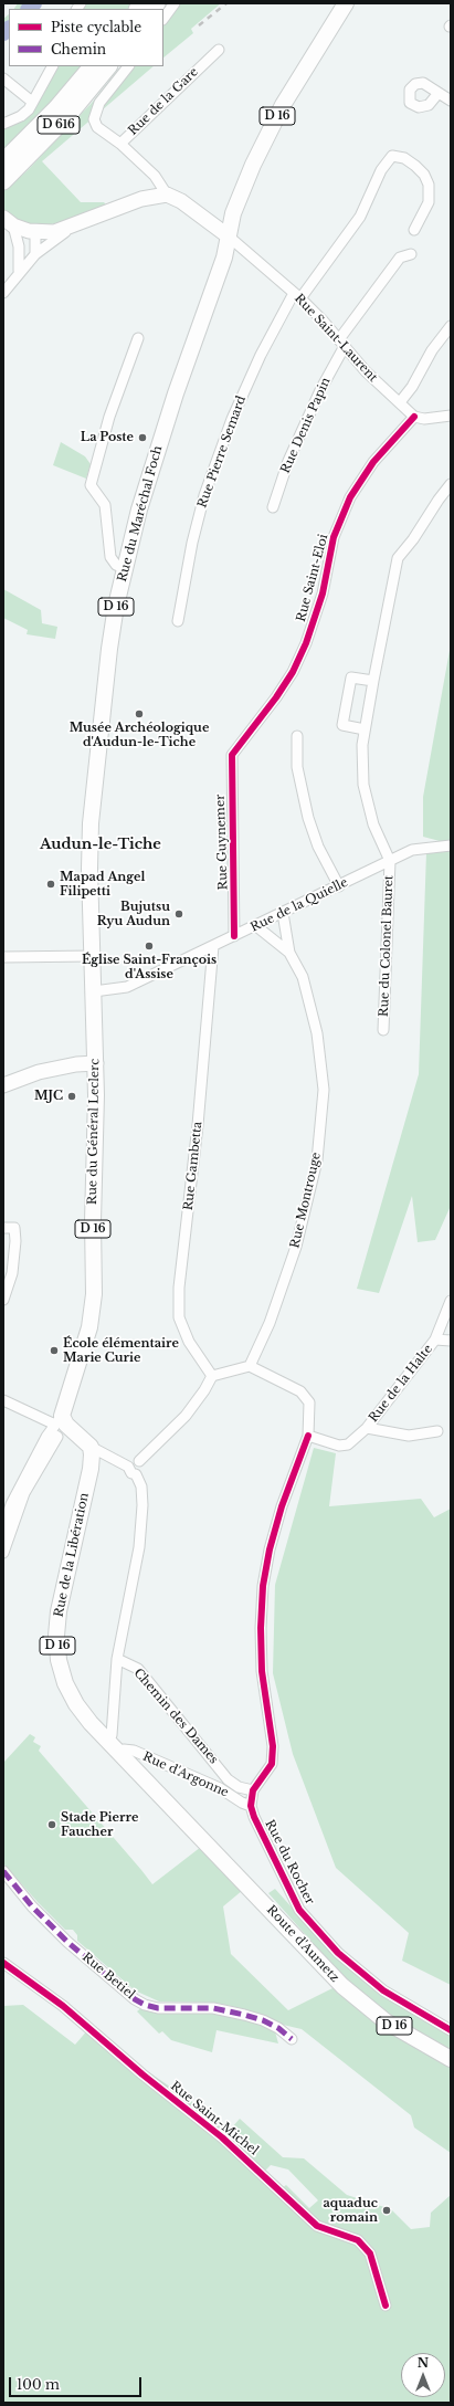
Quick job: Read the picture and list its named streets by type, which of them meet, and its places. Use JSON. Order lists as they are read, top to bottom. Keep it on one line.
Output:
{"streets":{"highway":["D 616"],"main road":["D 16","Rue du Maréchal Foch","Rue du Général Leclerc","Rue de la Libération","Route d'Aumetz"],"street":["Rue de la Gare","Rue Saint-Laurent","Rue Denis Papin","Rue Pierre Semard","Rue Saint-Eloi","Rue Guynemer","Rue de la Quielle","Rue du Colonel Bauret","Rue Gambetta","Rue Montrouge","Rue de la Halte","Chemin des Dames","Rue d'Argonne","Rue du Rocher","Rue Betiel","Rue Saint-Michel"]},"crossings":[["D 16","Rue Saint-Laurent"],["D 16","Rue du Maréchal Foch"],["Rue Saint-Laurent","Rue Denis Papin"],["Rue Saint-Laurent","Rue Pierre Semard"],["Rue Saint-Laurent","Rue du Maréchal Foch"],["Rue Saint-Laurent","Rue Saint-Eloi"],["Rue du Maréchal Foch","Rue de la Quielle"],["Rue du Maréchal Foch","Rue du Général Leclerc"],["Rue Saint-Eloi","Rue Guynemer"],["Rue Guynemer","Rue de la Quielle"],["Rue de la Quielle","Rue du Colonel Bauret"],["Rue de la Quielle","Rue Gambetta"],["Rue de la Quielle","Rue Montrouge"],["Rue de la Libération","Rue d'Argonne"],["Rue de la Libération","Route d'Aumetz"],["Chemin des Dames","Rue du Rocher"],["Rue d'Argonne","Rue du Rocher"]],"districts":["Audun-le-Tiche"],"places":["La Poste","Musée Archéologique d'Audun-le-Tiche","Mapad Angel Filipetti","Bujutsu Ryu Audun","Église Saint-François d'Assise","MJC","École élémentaire Marie Curie","Stade Pierre Faucher","aquaduc romain"],"legend":["Piste cyclable","Chemin"],"scale_bar":"100 m","north":"top"}
